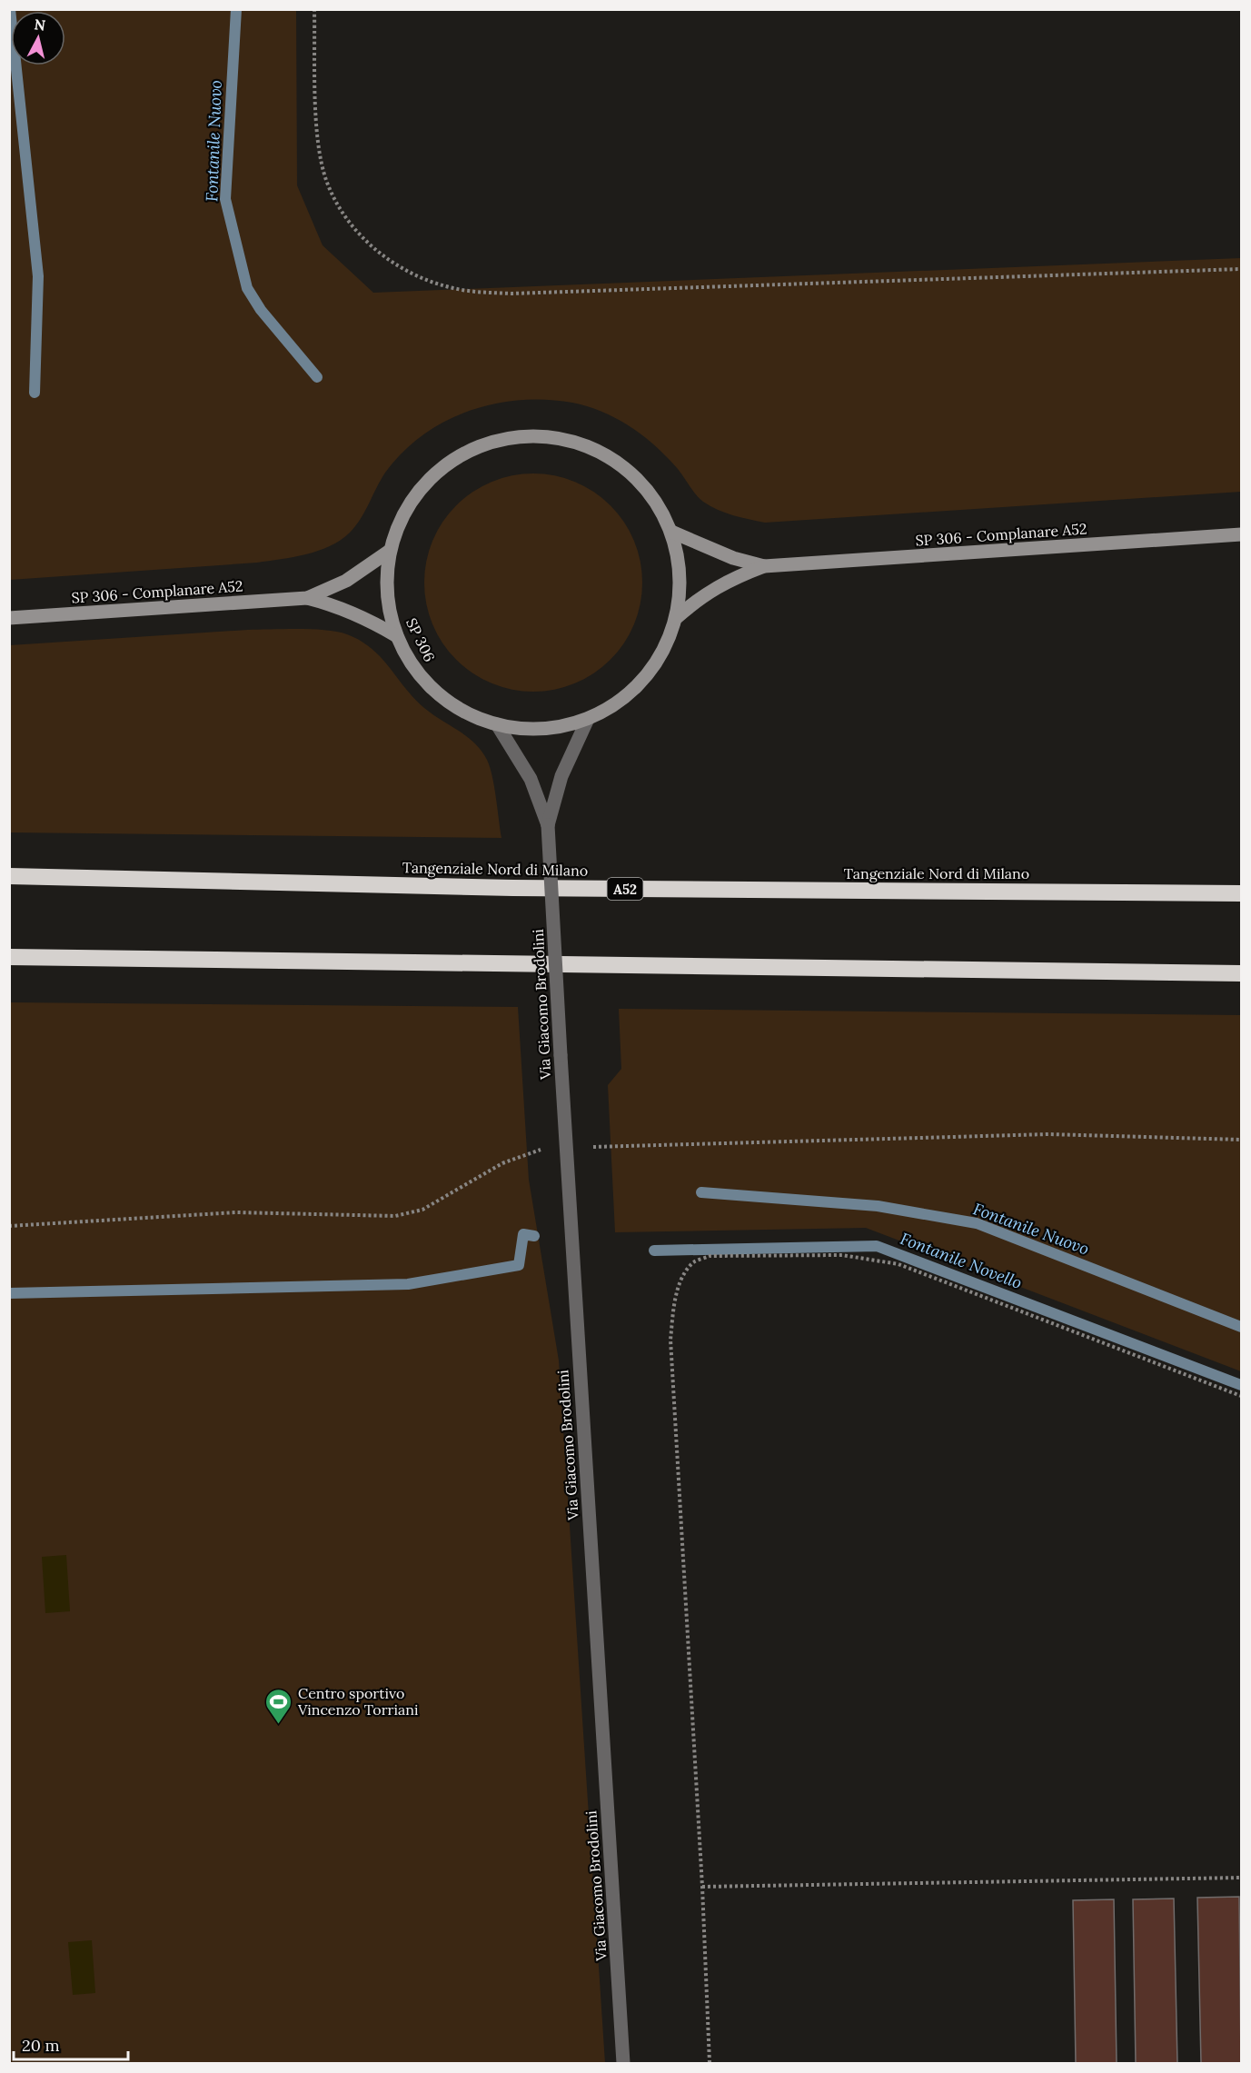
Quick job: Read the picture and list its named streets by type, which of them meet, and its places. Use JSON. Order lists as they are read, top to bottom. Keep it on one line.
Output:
{"streets":{"highway":["Tangenziale Nord di Milano","A52"],"main road":["SP 306 - Complanare A52","SP 306"],"street":["Via Giacomo Brodolini"]},"crossings":[["SP 306","Via Giacomo Brodolini"]],"water":["Fontanile Nuovo","Fontanile Novello"],"places":{"sports":["Centro sportivo Vincenzo Torriani"]},"scale_bar":"20 m","north":"top"}
